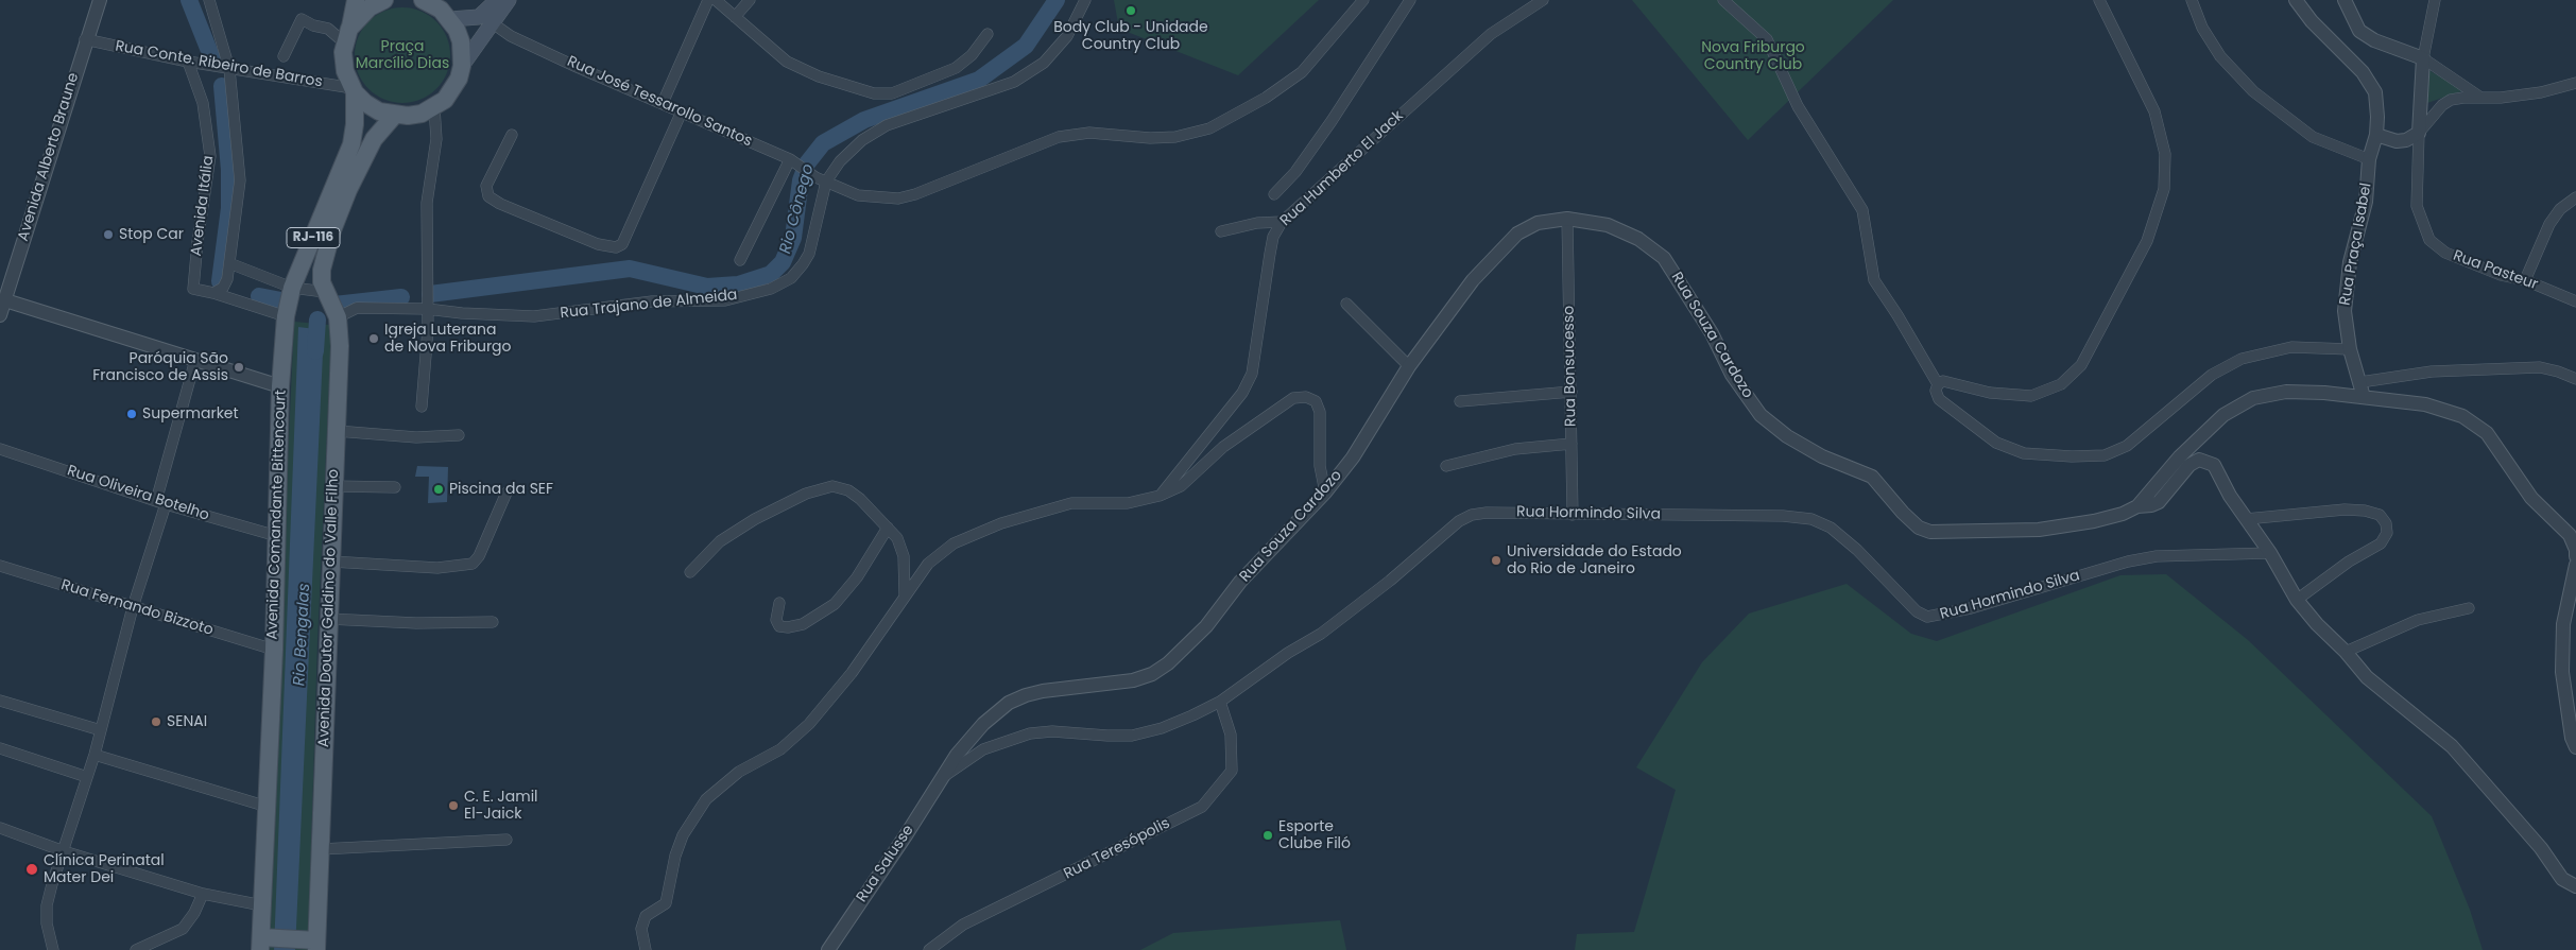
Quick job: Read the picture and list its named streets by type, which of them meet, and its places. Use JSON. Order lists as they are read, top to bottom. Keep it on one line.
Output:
{"streets":{"main road":["RJ-116","Avenida Comandante Bittencourt","Avenida Doutor Galdino do Valle Filho"],"street":["Rua Conte. Ribeiro de Barros","Rua José Tessarollo Santos","Avenida Alberto Braune","Rua Humberto El Jack","Avenida Itália","Rua Praça Isabel","Rua Pasteur","Rua Trajano de Almeida","Rua Souza Cardozo","Rua Bonsucesso","Rua Oliveira Botelho","Rua Hormindo Silva","Rua Fernando Bizzoto","Rua Teresópolis","Rua Salusse"]},"crossings":[["Rua Conte. Ribeiro de Barros","Avenida Alberto Braune"],["Rua Conte. Ribeiro de Barros","Avenida Itália"],["Rua Conte. Ribeiro de Barros","RJ-116"],["Rua Conte. Ribeiro de Barros","Avenida Comandante Bittencourt"],["Rua José Tessarollo Santos","Rua Trajano de Almeida"],["RJ-116","Avenida Comandante Bittencourt"],["Rua Praça Isabel","Rua Souza Cardozo"],["Rua Trajano de Almeida","Avenida Doutor Galdino do Valle Filho"],["Rua Souza Cardozo","Rua Bonsucesso"],["Rua Souza Cardozo","Rua Hormindo Silva"],["Rua Souza Cardozo","Rua Salusse"],["Rua Bonsucesso","Rua Hormindo Silva"],["Rua Oliveira Botelho","Avenida Comandante Bittencourt"],["Rua Hormindo Silva","Rua Teresópolis"],["Rua Hormindo Silva","Rua Salusse"],["Avenida Comandante Bittencourt","Rua Fernando Bizzoto"]],"water":["Rio Cônego","Rio Bengalas"],"parks":["Praça Marcílio Dias","Nova Friburgo Country Club"],"places":["Body Club - Unidade Country Club","Stop Car","Igreja Luterana de Nova Friburgo","Paróquia São Francisco de Assis","Supermarket","Piscina da SEF","Universidade do Estado do Rio de Janeiro","SENAI","C. E. Jamil El-Jaick","Esporte Clube Filó","Clínica Perinatal Mater Dei"]}
